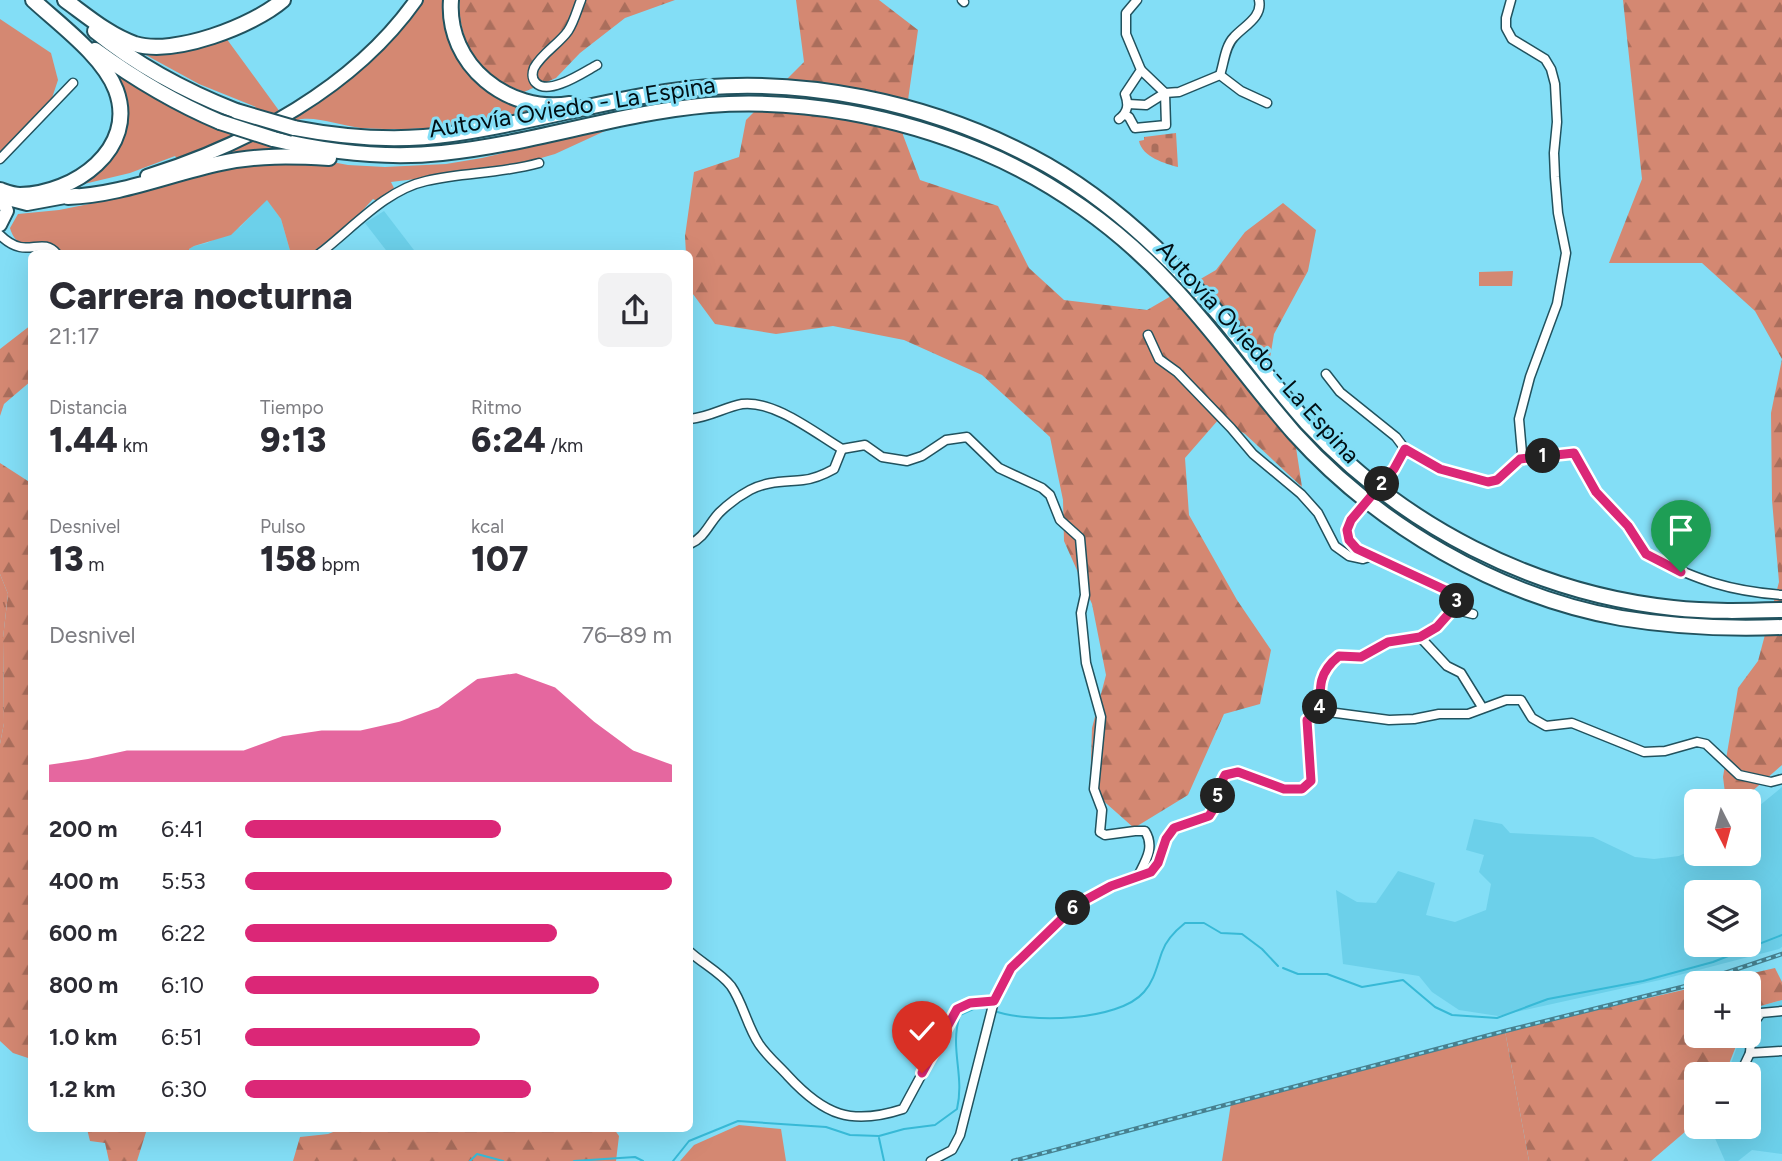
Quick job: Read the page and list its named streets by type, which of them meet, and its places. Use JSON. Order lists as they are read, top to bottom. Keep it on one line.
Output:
{"streets":{"highway":["Autovía Oviedo - La Espina"]},"north":"bottom","page":{"heading":["Carrera nocturna","21:17"],"stats":[["Distancia","1.44 km"],["Tiempo","9:13"],["Ritmo","6:24 /km"],["Desnivel","13 m"],["Pulso","158 bpm"],["kcal","107"]],"pins":["1","2","3","4","5","6"],"chart":["Desnivel","76–89 m"],"map_buttons":["+","−"],"list":[{"name":"200 m","note":"6:41"},{"name":"400 m","note":"5:53"},{"name":"600 m","note":"6:22"},{"name":"800 m","note":"6:10"},{"name":"1.0 km","note":"6:51"},{"name":"1.2 km","note":"6:30"}]}}
